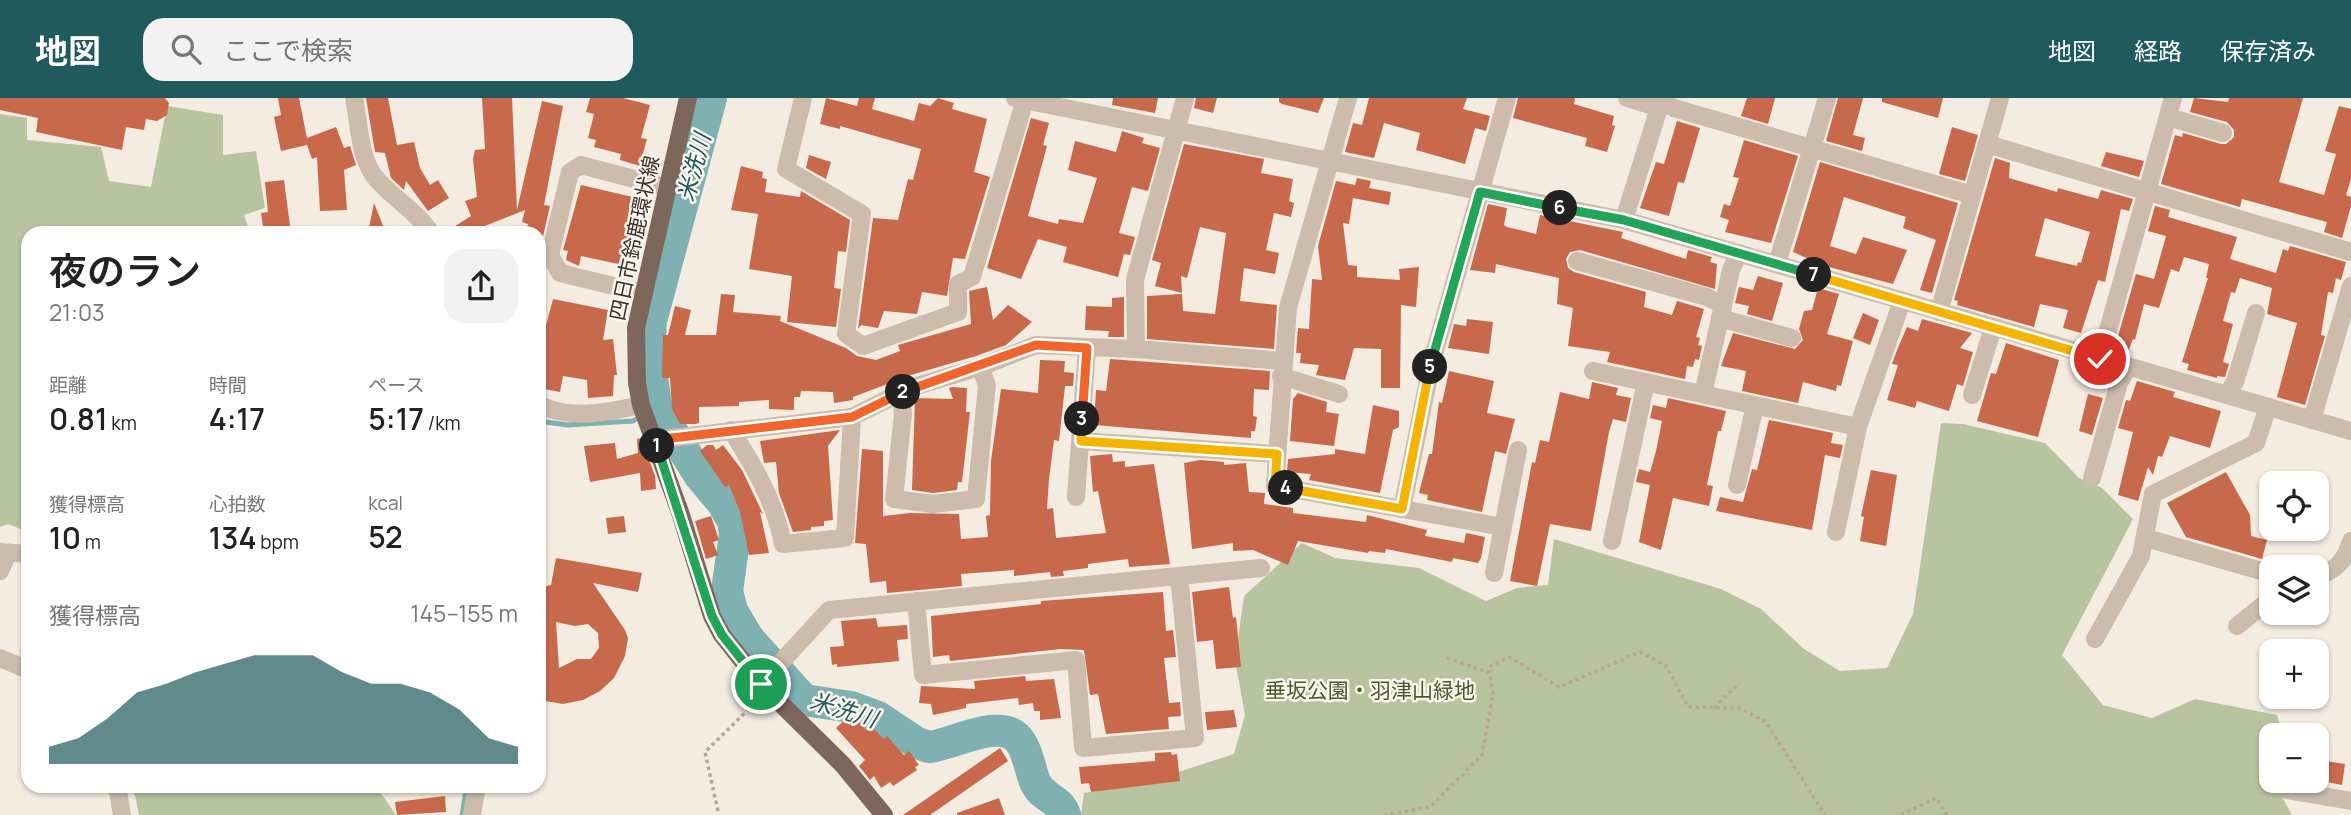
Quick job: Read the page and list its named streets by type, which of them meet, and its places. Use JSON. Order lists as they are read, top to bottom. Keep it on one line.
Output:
{"streets":{"main road":["四日市鈴鹿環状線"]},"water":["米洗川"],"parks":["垂坂公園・羽津山緑地"],"page":{"header":"地図","search":"ここで検索","nav":["地図","経路","保存済み"],"pins":["6","7","5","2","3","1","4"],"heading":["夜のラン","21:03"],"stats":[["距離","0.81 km"],["時間","4:17"],["ペース","5:17 /km"],["獲得標高","10 m"],["心拍数","134 bpm"],["kcal","52"]],"map_buttons":["+","−"],"chart":["獲得標高","145–155 m"]}}
